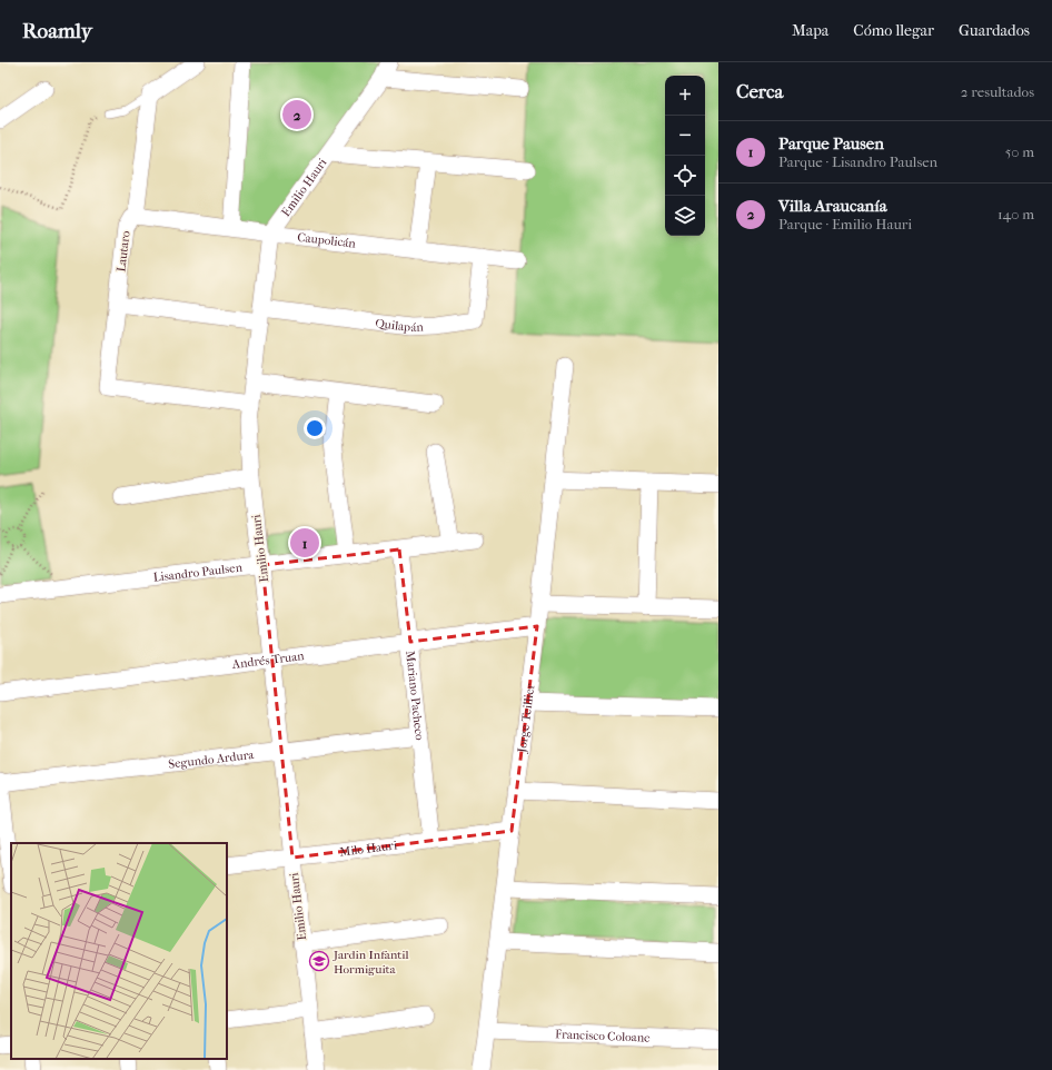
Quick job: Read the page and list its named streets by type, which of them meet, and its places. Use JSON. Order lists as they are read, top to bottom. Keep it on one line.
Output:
{"streets":{"street":["Emilio Hauri","Caupolicán","Lautaro","Quilapán","Lisandro Paulsen","Andrés Truan","Mariano Pacheco","Jorge Teillier","Segundo Ardura","Milo Hauri","Francisco Coloane"]},"crossings":[["Emilio Hauri","Caupolicán"],["Emilio Hauri","Lautaro"],["Emilio Hauri","Quilapán"],["Emilio Hauri","Lisandro Paulsen"],["Emilio Hauri","Andrés Truan"],["Emilio Hauri","Segundo Ardura"],["Emilio Hauri","Milo Hauri"],["Caupolicán","Lautaro"],["Caupolicán","Quilapán"],["Lautaro","Quilapán"],["Lisandro Paulsen","Mariano Pacheco"],["Andrés Truan","Mariano Pacheco"],["Andrés Truan","Jorge Teillier"],["Mariano Pacheco","Segundo Ardura"],["Mariano Pacheco","Milo Hauri"],["Jorge Teillier","Milo Hauri"],["Jorge Teillier","Francisco Coloane"]],"places":{"school or university":["Jardin Infantil Hormiguita"]},"page":{"header":"Roamly","nav":["Mapa","Cómo llegar","Guardados"],"heading":["Cerca","2 resultados"],"map_buttons":["+","−"],"pins":["2","1"],"list":[{"mark":"1","name":"Parque Pausen","note":"Parque · Lisandro Paulsen","value":"50 m"},{"mark":"2","name":"Villa Araucanía","note":"Parque · Emilio Hauri","value":"140 m"}]}}
